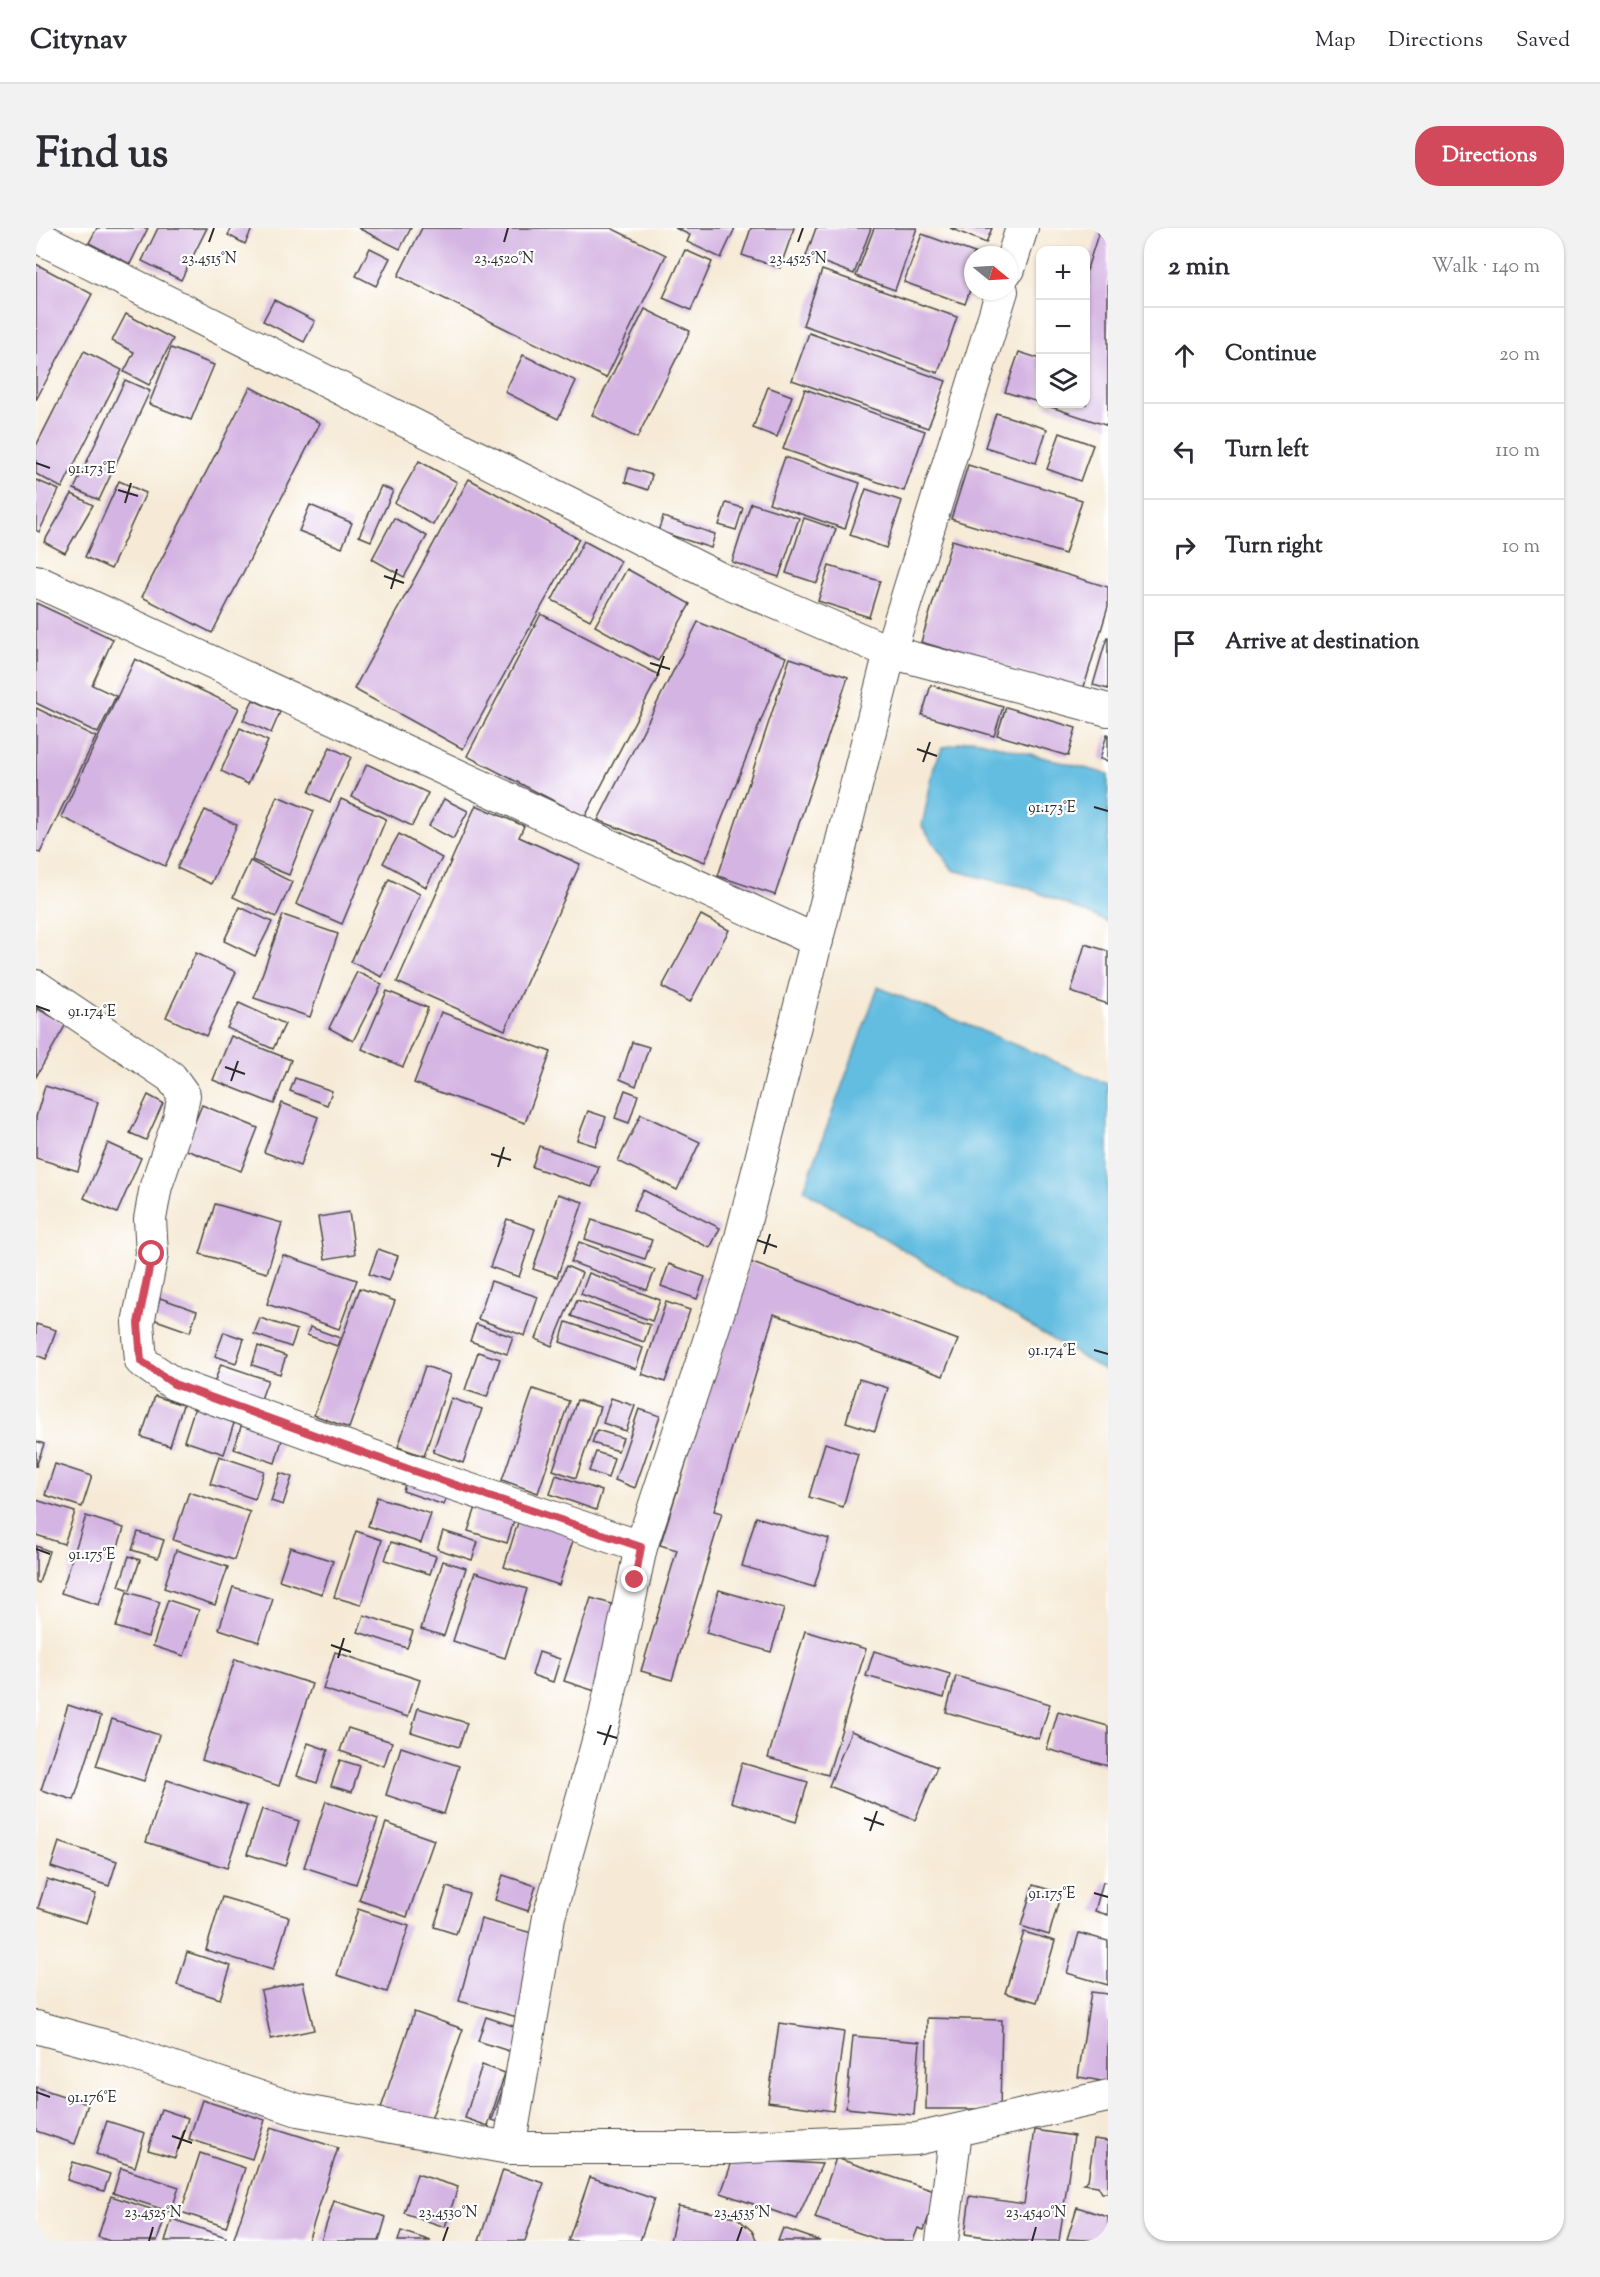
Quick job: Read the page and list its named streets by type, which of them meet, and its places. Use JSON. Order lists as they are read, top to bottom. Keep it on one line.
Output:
{"north":"right","page":{"header":"Citynav","nav":["Map","Directions","Saved"],"title":"Find us","buttons":"Directions","heading":["2 min","Walk · 140 m"],"map_buttons":["+","−"],"list":[["Continue","20 m"],["Turn left","110 m"],["Turn right","10 m"],"Arrive at destination"]},"coordinates":["23.4515°N","23.4520°N","23.4525°N","91.173°E","91.174°E","91.175°E","91.176°E","23.4530°N","23.4535°N","23.4540°N"]}
